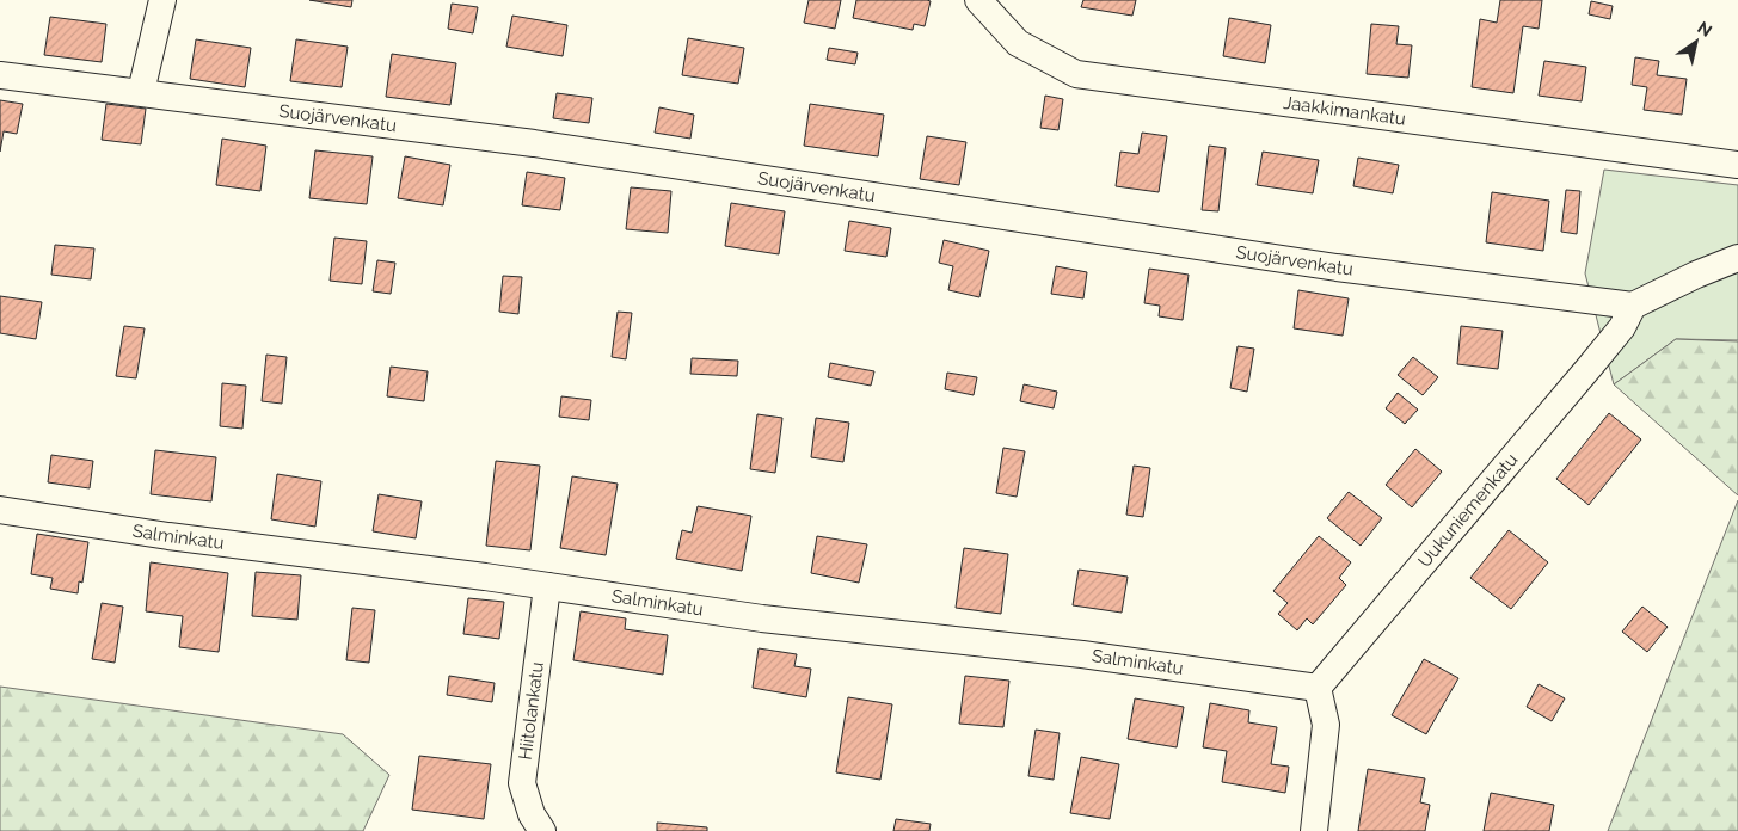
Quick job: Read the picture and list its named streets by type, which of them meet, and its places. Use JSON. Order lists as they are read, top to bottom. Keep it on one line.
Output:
{"streets":{"street":["Jaakkimankatu","Suojärvenkatu","Uukuniemenkatu","Salminkatu","Hiitolankatu"]},"crossings":[["Suojärvenkatu","Uukuniemenkatu"],["Uukuniemenkatu","Salminkatu"],["Salminkatu","Hiitolankatu"]],"north":"top right"}
